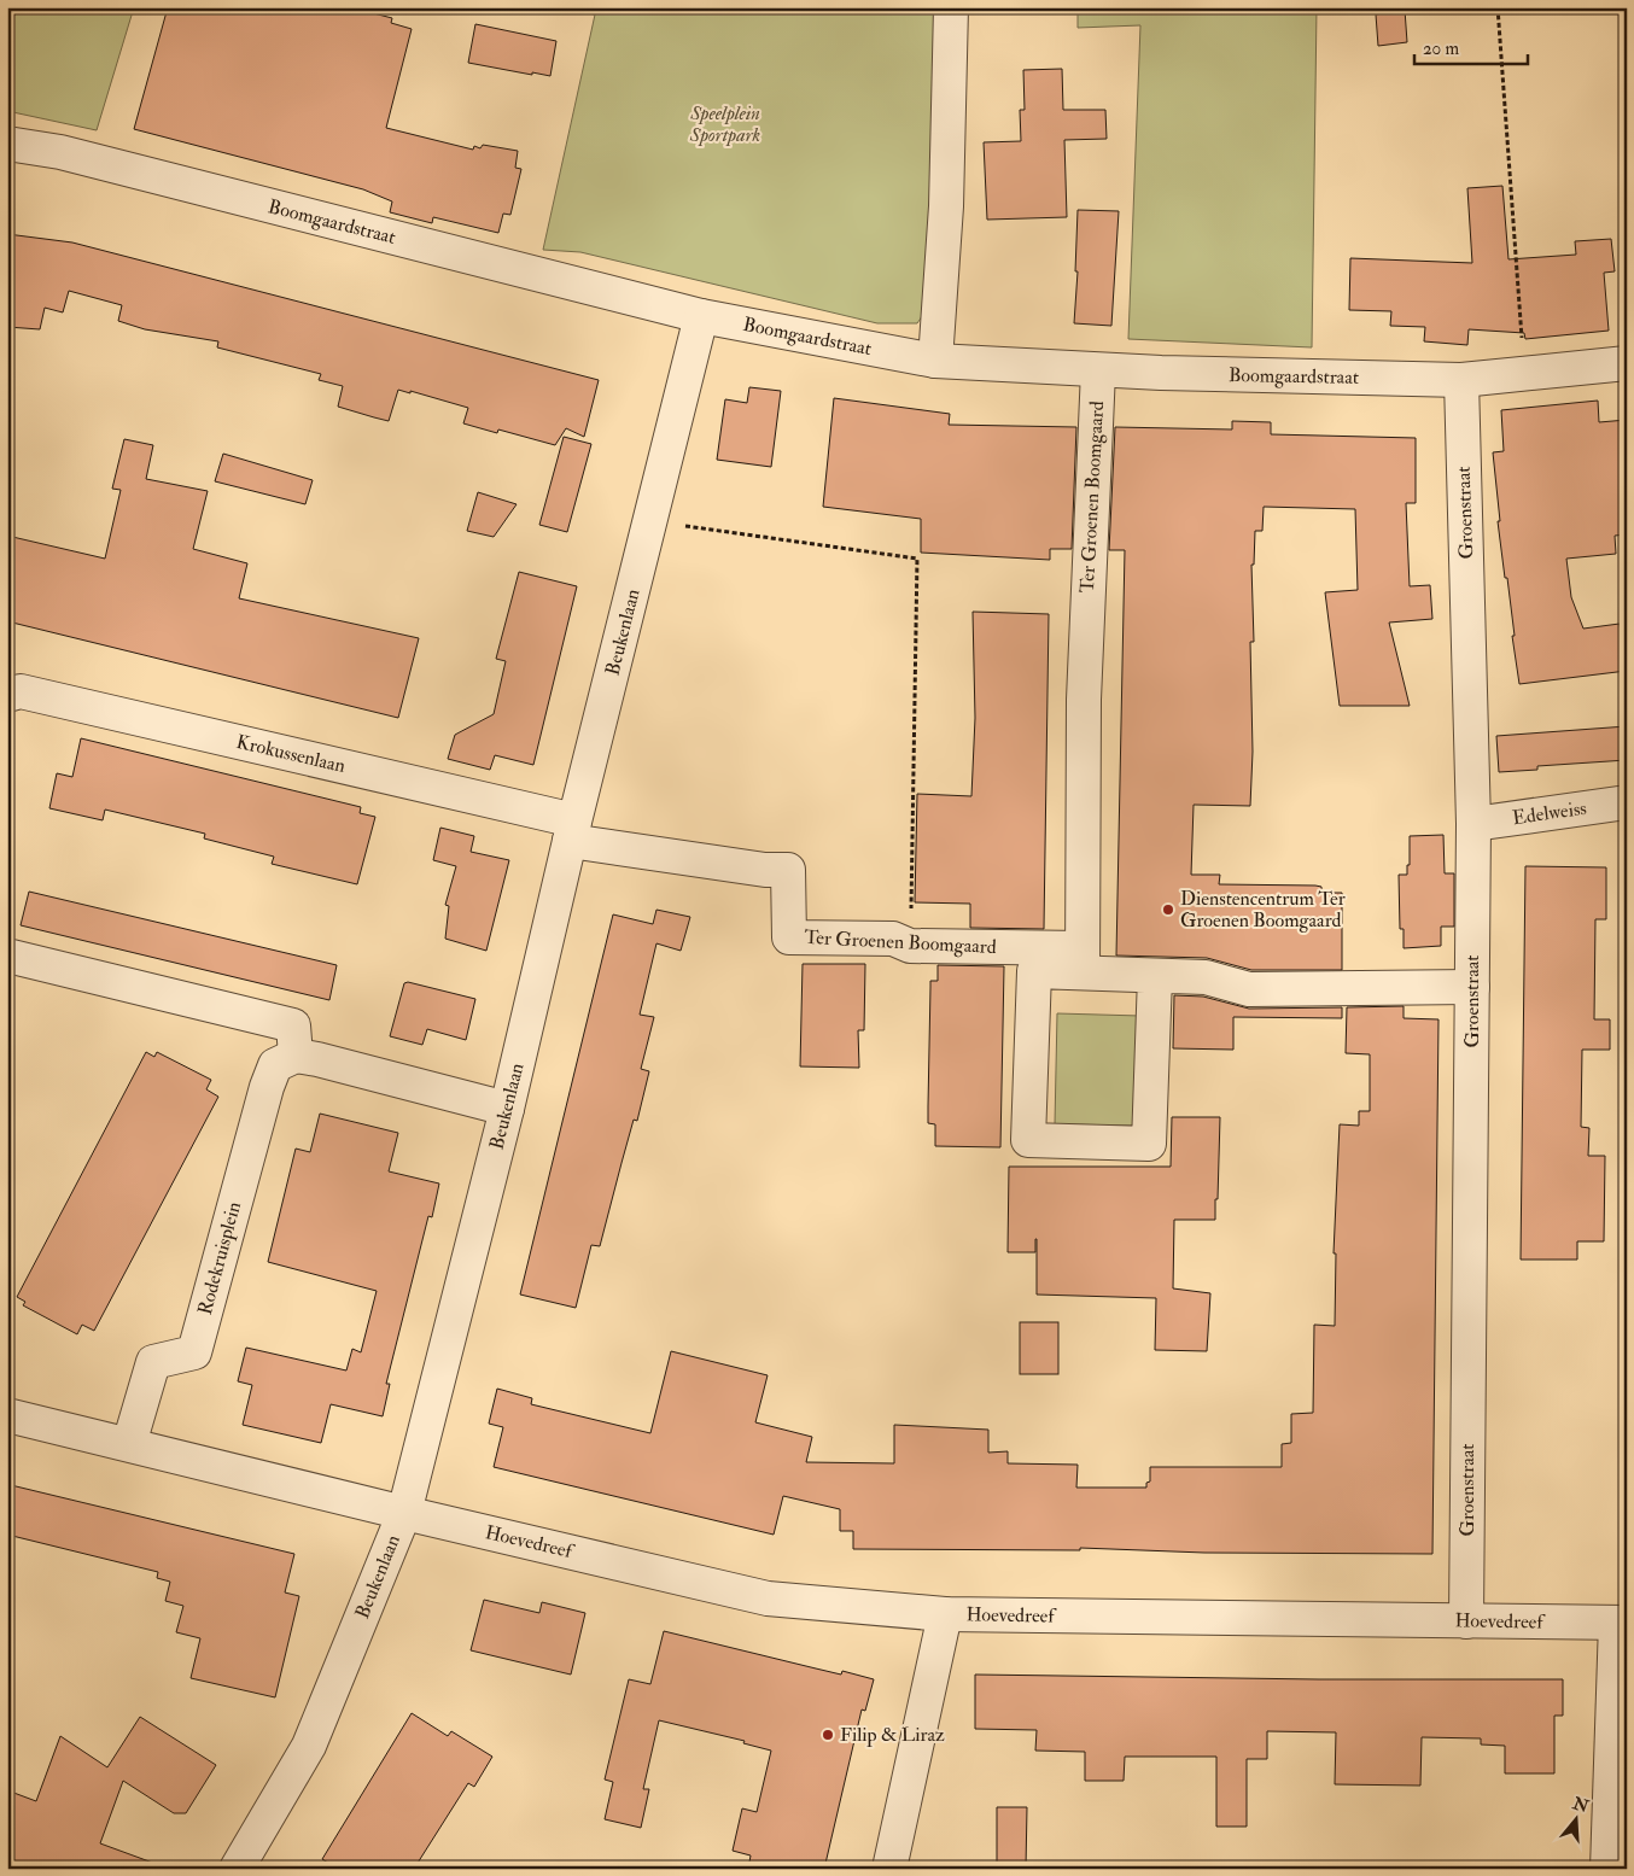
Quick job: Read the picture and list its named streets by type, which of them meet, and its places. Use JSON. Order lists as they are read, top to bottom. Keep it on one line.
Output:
{"streets":{"street":["Boomgaardstraat","Ter Groenen Boomgaard","Groenstraat","Beukenlaan","Krokussenlaan","Edelweiss","Rodekruisplein","Hoevedreef"]},"crossings":[["Boomgaardstraat","Ter Groenen Boomgaard"],["Boomgaardstraat","Groenstraat"],["Boomgaardstraat","Beukenlaan"],["Ter Groenen Boomgaard","Groenstraat"],["Ter Groenen Boomgaard","Beukenlaan"],["Ter Groenen Boomgaard","Krokussenlaan"],["Groenstraat","Edelweiss"],["Groenstraat","Hoevedreef"],["Beukenlaan","Krokussenlaan"],["Beukenlaan","Hoevedreef"]],"parks":["Speelplein Sportpark"],"places":["Dienstencentrum Ter Groenen Boomgaard","Filip & Liraz"],"scale_bar":"20 m","north":"top"}
